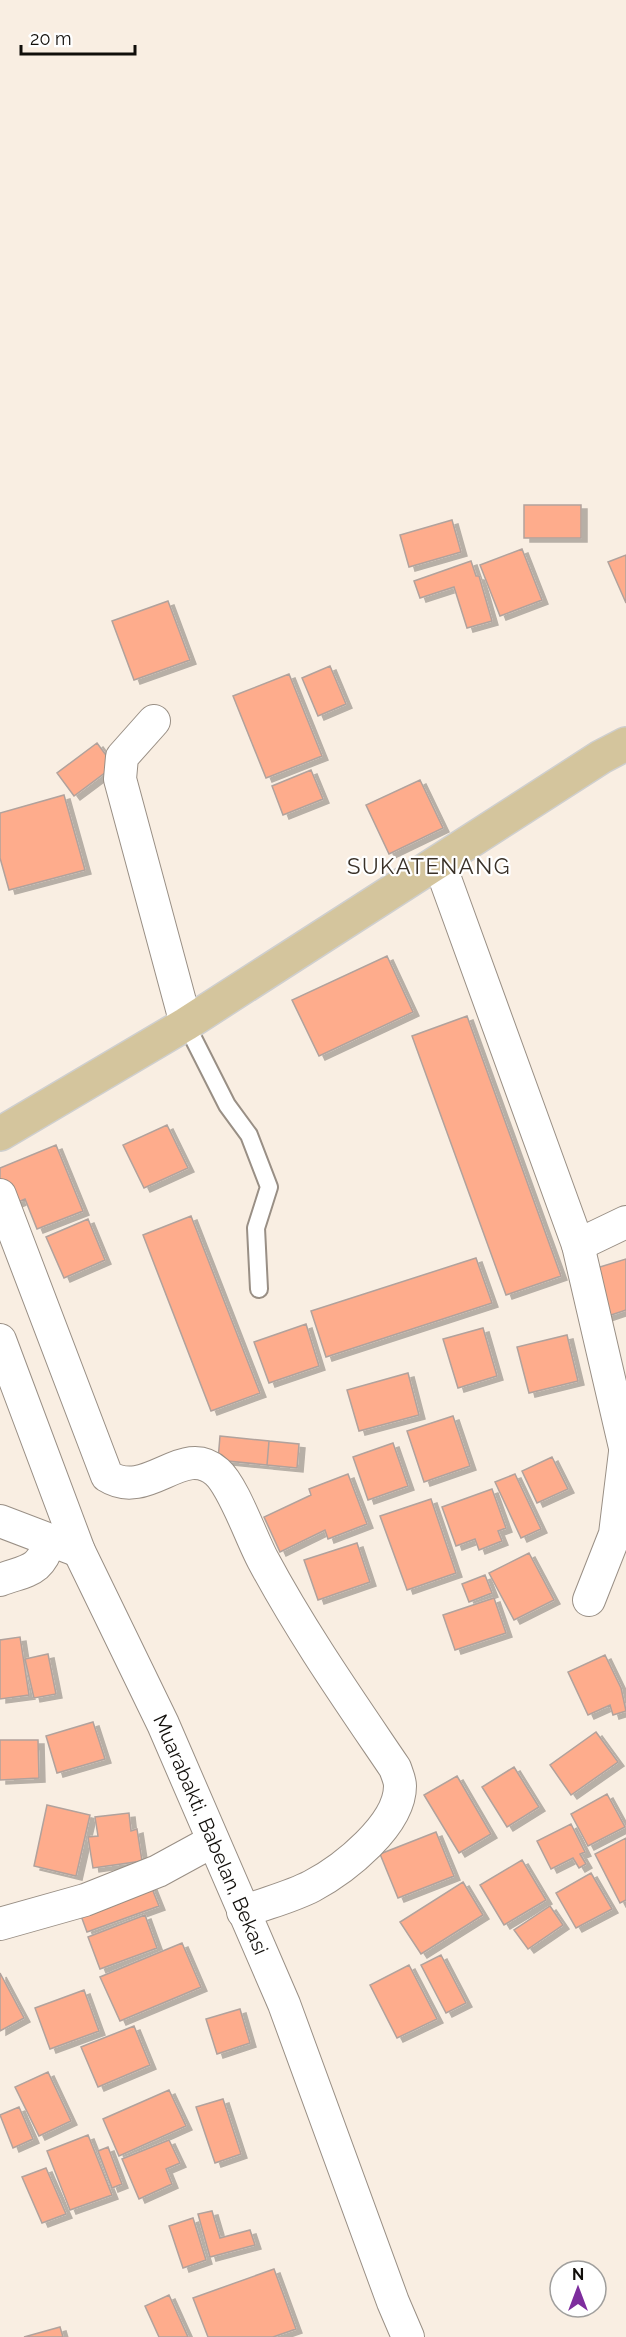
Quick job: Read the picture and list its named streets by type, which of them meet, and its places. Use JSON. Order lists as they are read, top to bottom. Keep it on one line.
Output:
{"streets":{"street":["Muarabakti, Babelan, Bekasi"]},"districts":["SUKATENANG"],"scale_bar":"20 m","north":"top"}
